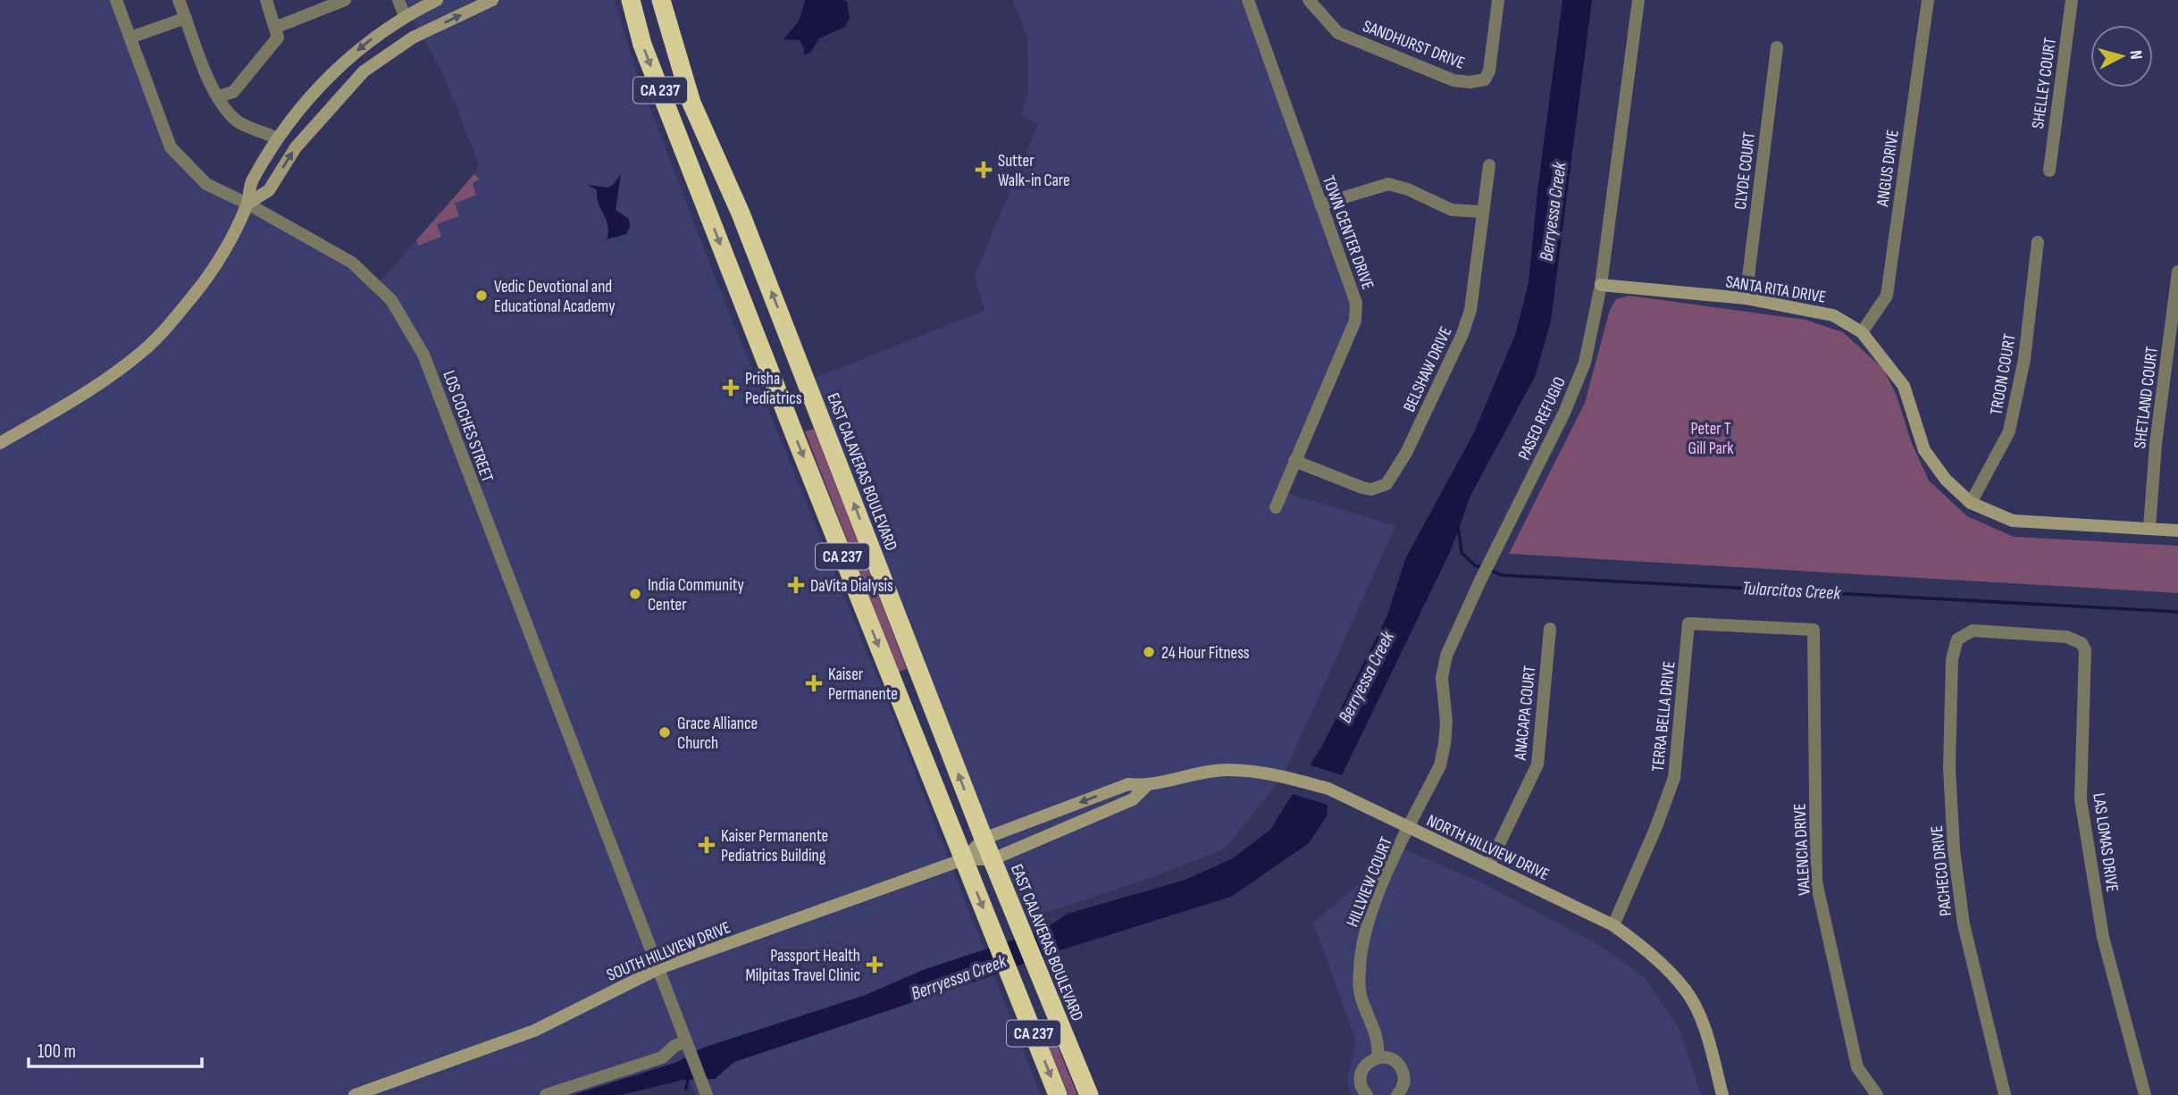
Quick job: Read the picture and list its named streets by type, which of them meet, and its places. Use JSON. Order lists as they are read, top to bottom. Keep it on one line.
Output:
{"streets":{"highway":["CA 237","EAST CALAVERAS BOULEVARD"],"street":["SANDHURST DRIVE","SHELLEY COURT","ANGUS DRIVE","CLYDE COURT","TOWN CENTER DRIVE","SANTA RITA DRIVE","BELSHAW DRIVE","TROON COURT","SHETLAND COURT","PASEO REFUGIO","LOS COCHES STREET","ANACAPA COURT","TERRA BELLA DRIVE","LAS LOMAS DRIVE","NORTH HILLVIEW DRIVE","VALENCIA DRIVE","PACHECO DRIVE","HILLVIEW COURT","SOUTH HILLVIEW DRIVE"]},"crossings":[["CA 237","NORTH HILLVIEW DRIVE"],["CA 237","SOUTH HILLVIEW DRIVE"],["ANGUS DRIVE","SANTA RITA DRIVE"],["CLYDE COURT","SANTA RITA DRIVE"],["TOWN CENTER DRIVE","BELSHAW DRIVE"],["SANTA RITA DRIVE","TROON COURT"],["SANTA RITA DRIVE","SHETLAND COURT"],["SANTA RITA DRIVE","PASEO REFUGIO"],["PASEO REFUGIO","NORTH HILLVIEW DRIVE"],["PASEO REFUGIO","HILLVIEW COURT"],["LOS COCHES STREET","SOUTH HILLVIEW DRIVE"],["EAST CALAVERAS BOULEVARD","NORTH HILLVIEW DRIVE"],["ANACAPA COURT","NORTH HILLVIEW DRIVE"],["TERRA BELLA DRIVE","NORTH HILLVIEW DRIVE"],["TERRA BELLA DRIVE","VALENCIA DRIVE"],["LAS LOMAS DRIVE","PACHECO DRIVE"],["NORTH HILLVIEW DRIVE","HILLVIEW COURT"],["NORTH HILLVIEW DRIVE","SOUTH HILLVIEW DRIVE"]],"water":["Berryessa Creek","Tularcitos Creek"],"parks":["Peter T Gill Park"],"places":{"health":["Sutter Walk-in Care","Prisha Pediatrics","DaVita Dialysis","Kaiser Permanente","Kaiser Permanente Pediatrics Building","Passport Health Milpitas Travel Clinic"],"other":["Vedic Devotional and Educational Academy","India Community Center","24 Hour Fitness","Grace Alliance Church"]},"scale_bar":"100 m","north":"right"}
